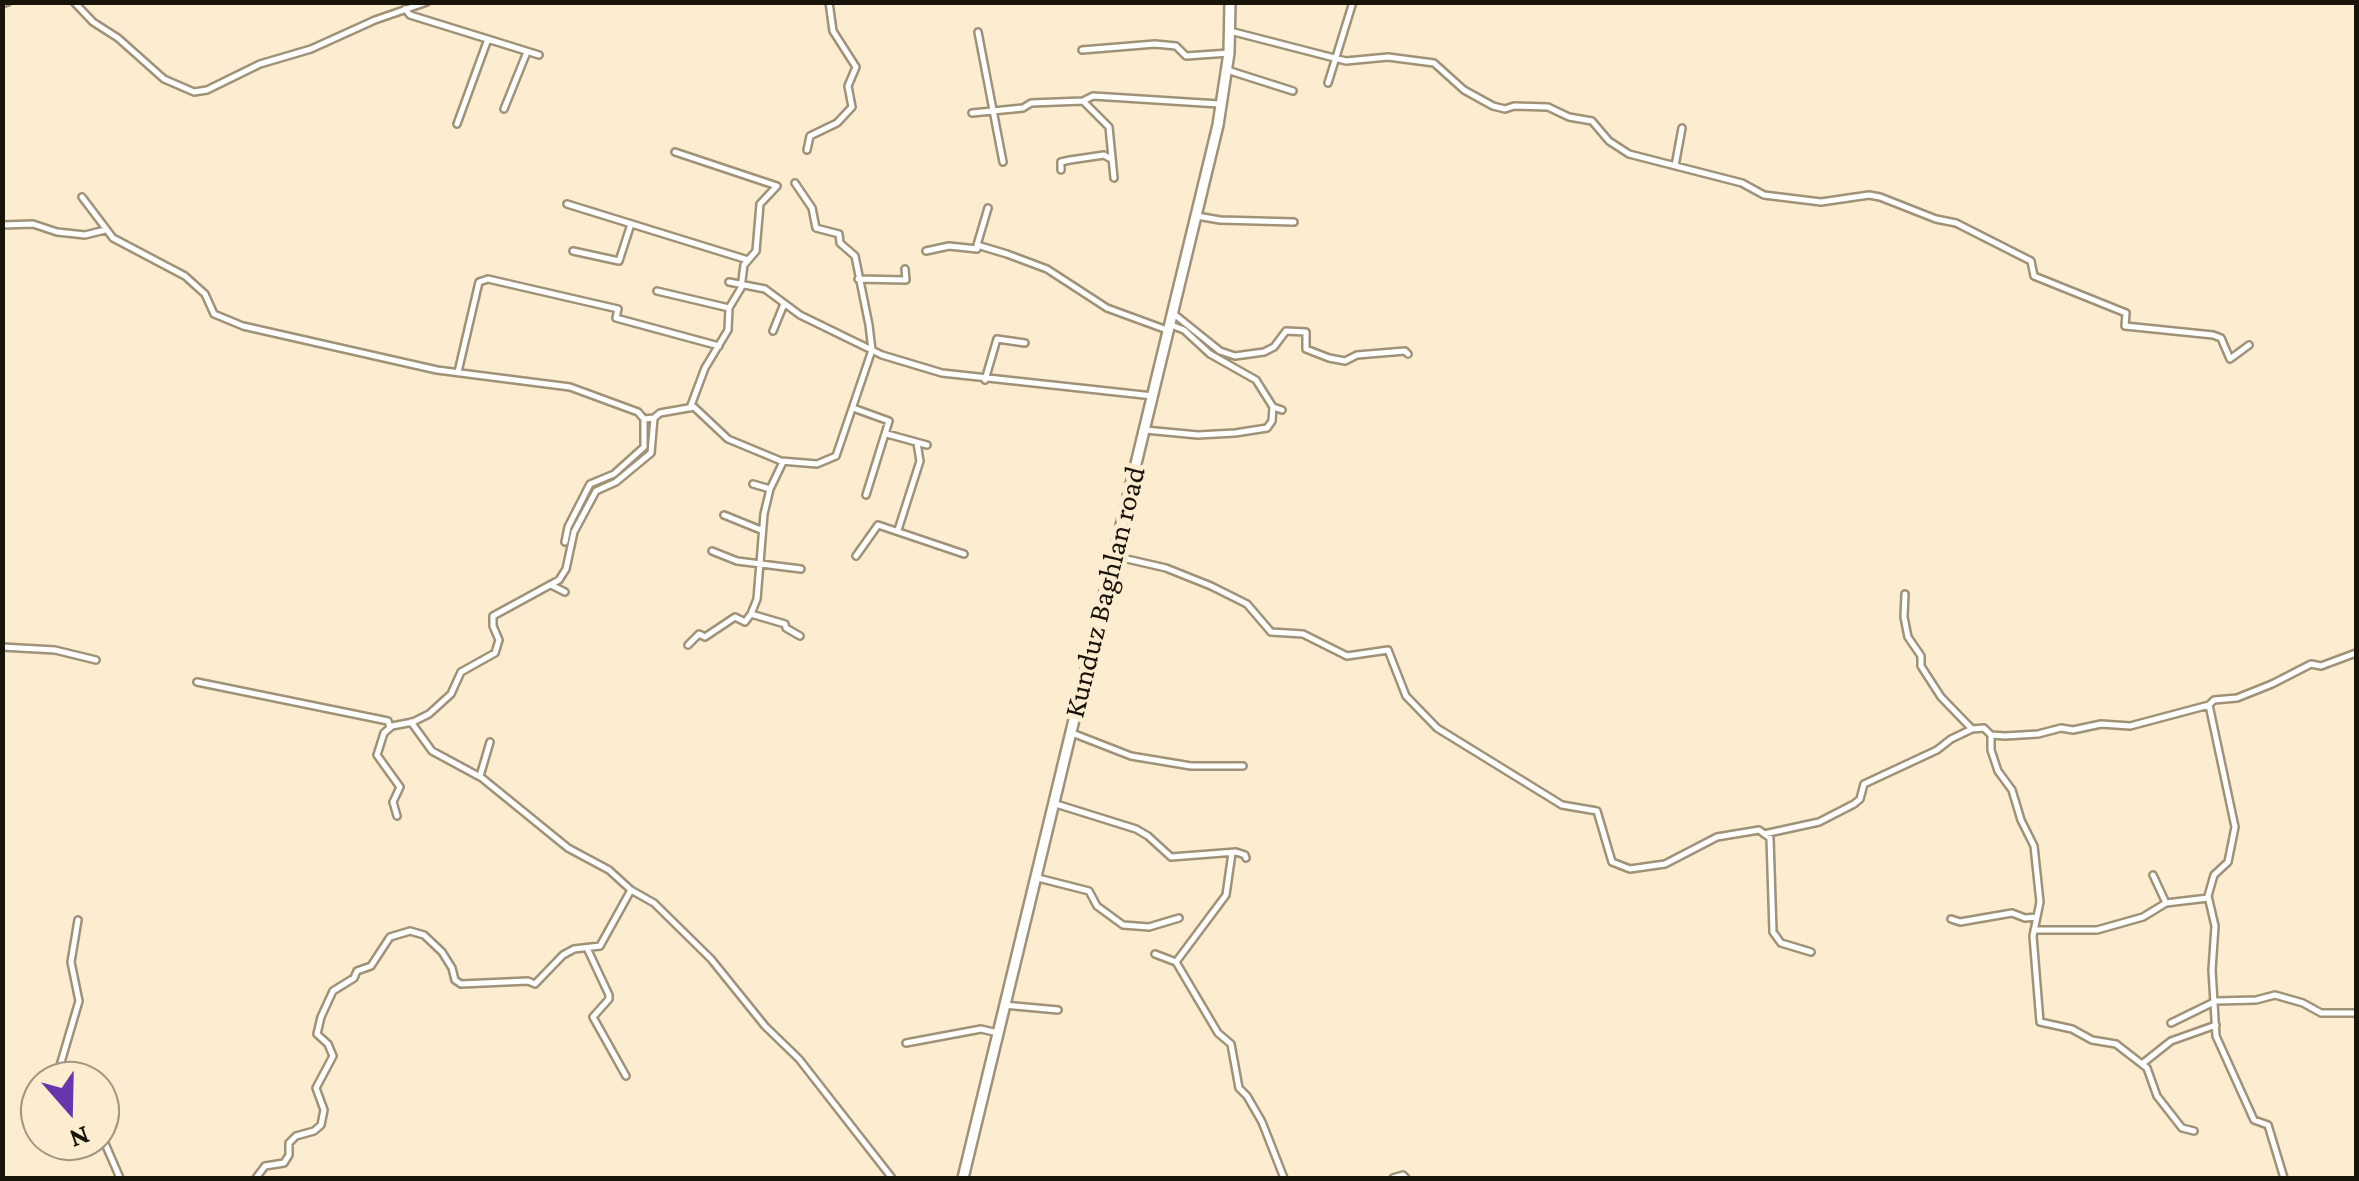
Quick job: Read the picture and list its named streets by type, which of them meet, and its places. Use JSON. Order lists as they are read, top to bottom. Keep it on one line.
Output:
{"streets":{"highway":["Kunduz Baghlan road"]},"north":"bottom"}
